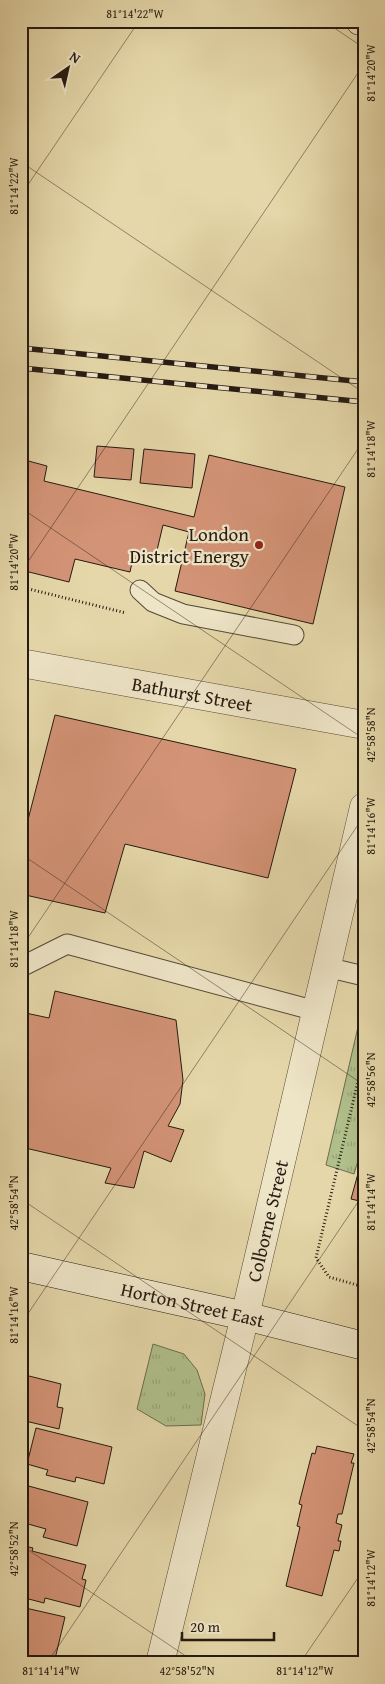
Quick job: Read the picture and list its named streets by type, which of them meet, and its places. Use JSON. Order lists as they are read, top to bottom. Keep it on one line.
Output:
{"streets":{"street":["Bathurst Street","Colborne Street","Horton Street East"]},"crossings":[["Colborne Street","Horton Street East"]],"places":["London District Energy"],"scale_bar":"20 m","north":"top right","coordinates":["81°14'22\"W","81°14'20\"W","81°14'18\"W","42°58'58\"N","81°14'16\"W","42°58'56\"N","81°14'14\"W","42°58'54\"N","42°58'52\"N","81°14'12\"W"]}
